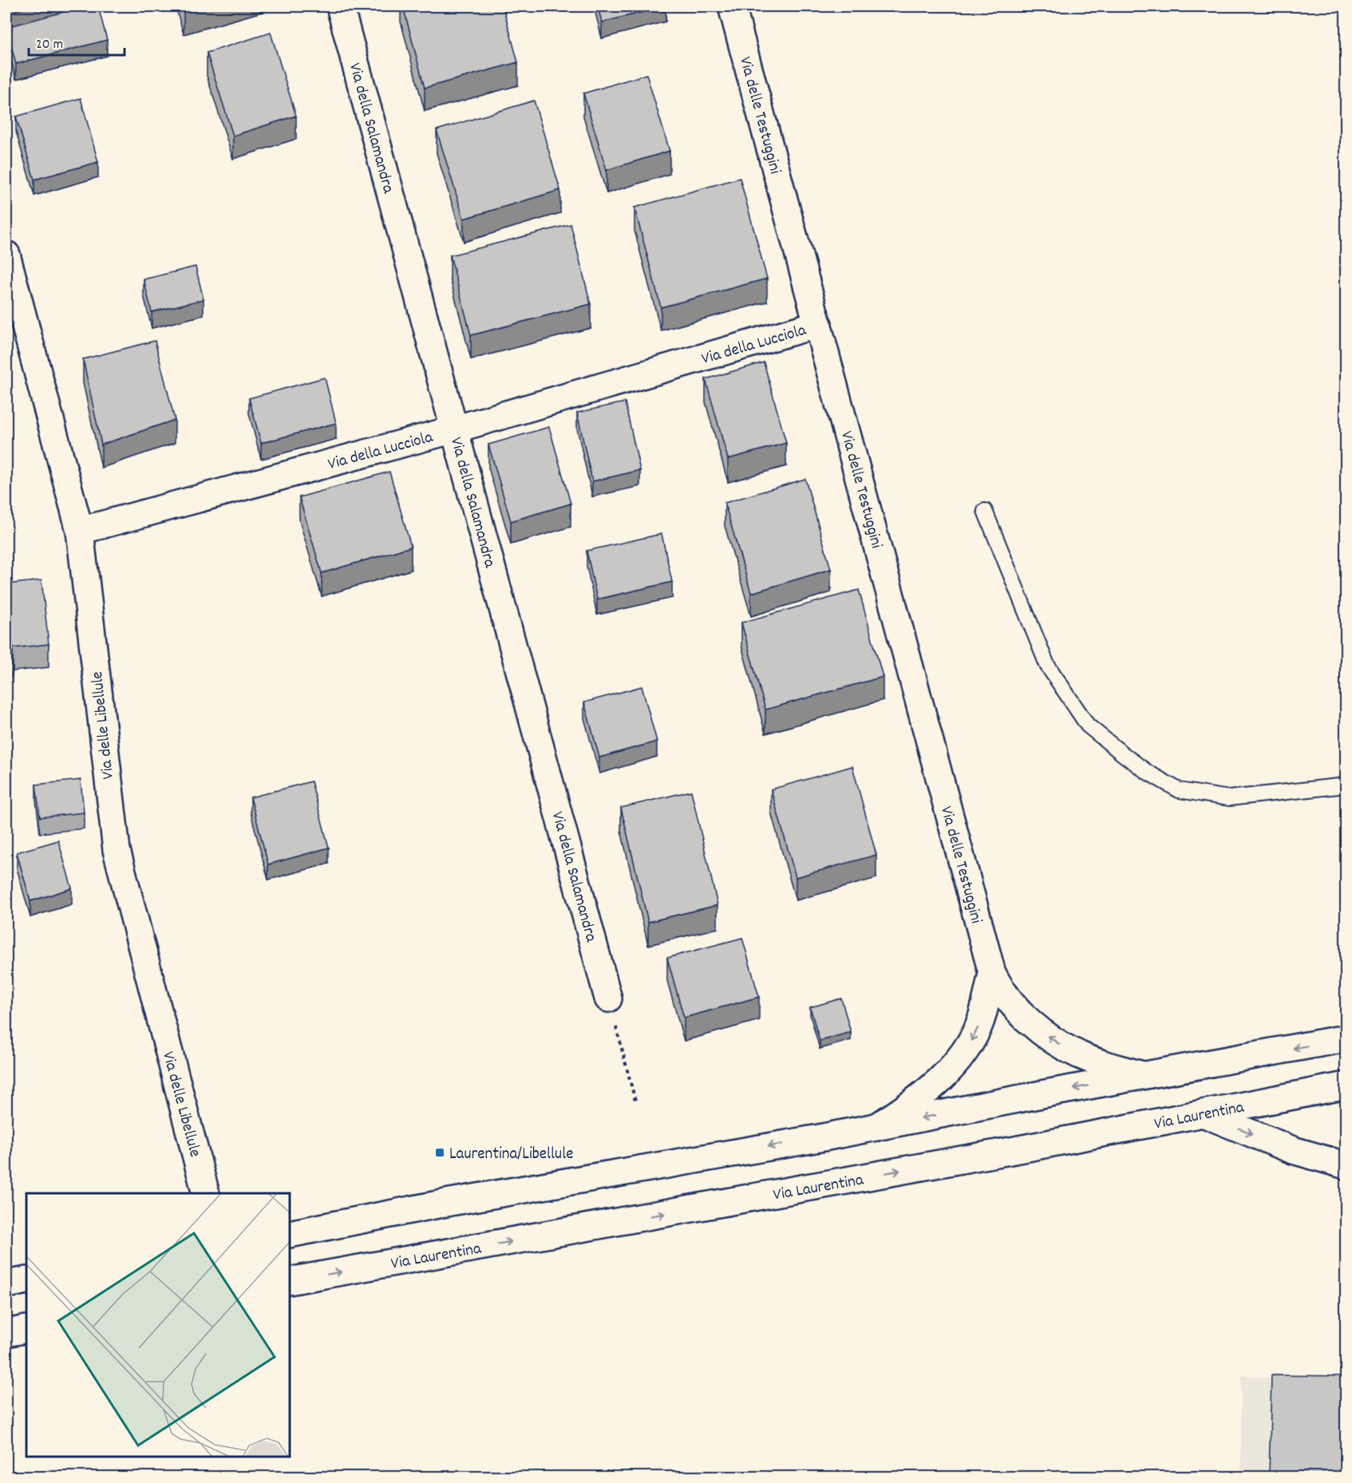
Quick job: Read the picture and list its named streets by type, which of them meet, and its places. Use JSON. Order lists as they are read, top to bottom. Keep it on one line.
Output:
{"streets":{"street":["Via delle Testuggini","Via della Salamandra","Via della Lucciola","Via delle Libellule","Via Laurentina"]},"crossings":[["Via delle Testuggini","Via della Lucciola"],["Via della Salamandra","Via della Lucciola"],["Via della Lucciola","Via delle Libellule"]],"places":{"transit":["Laurentina/Libellule"]},"scale_bar":"20 m"}
